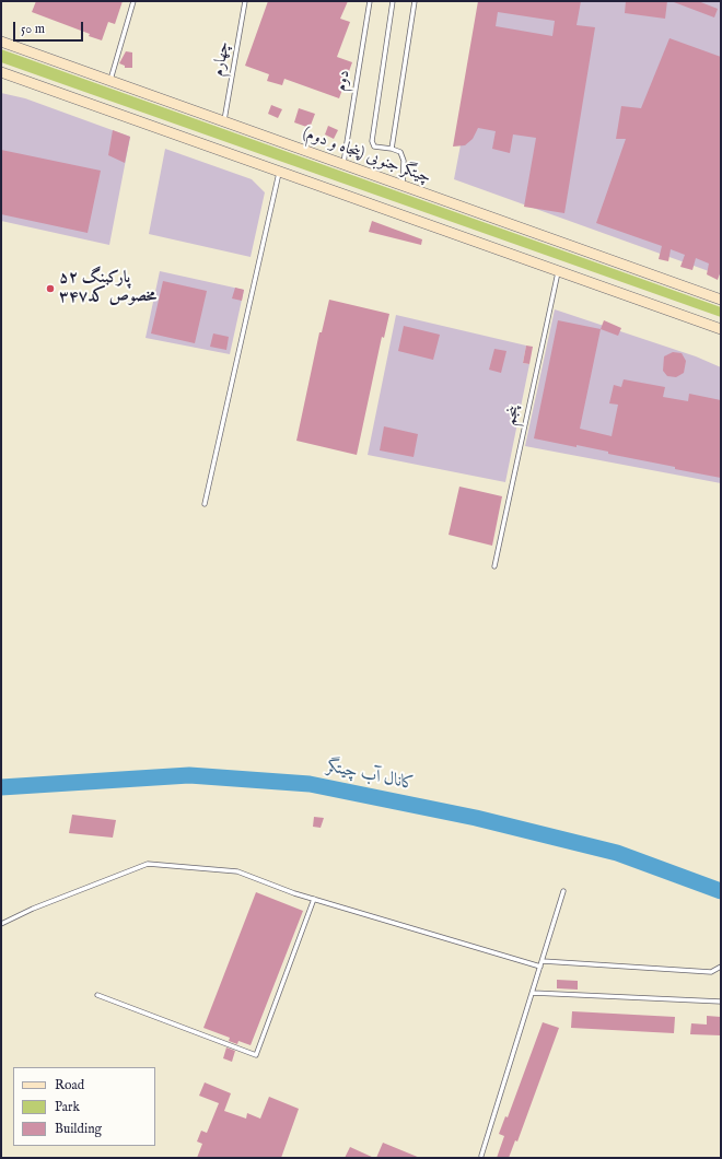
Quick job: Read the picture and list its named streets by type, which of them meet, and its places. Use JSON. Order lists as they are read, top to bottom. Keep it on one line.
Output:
{"streets":{"main road":["چیتگر جنوبی (پنجاه و دوم)"],"lane":["چهارم","دوم","پنجم"]},"crossings":[["چهارم","چیتگر جنوبی (پنجاه و دوم)"],["دوم","چیتگر جنوبی (پنجاه و دوم)"]],"water":["کانال آب چیتگر"],"places":["پارکینگ ۵۲ مخصوص کد۳۴۷"],"legend":["Road","Park","Building"],"scale_bar":"50 m"}
